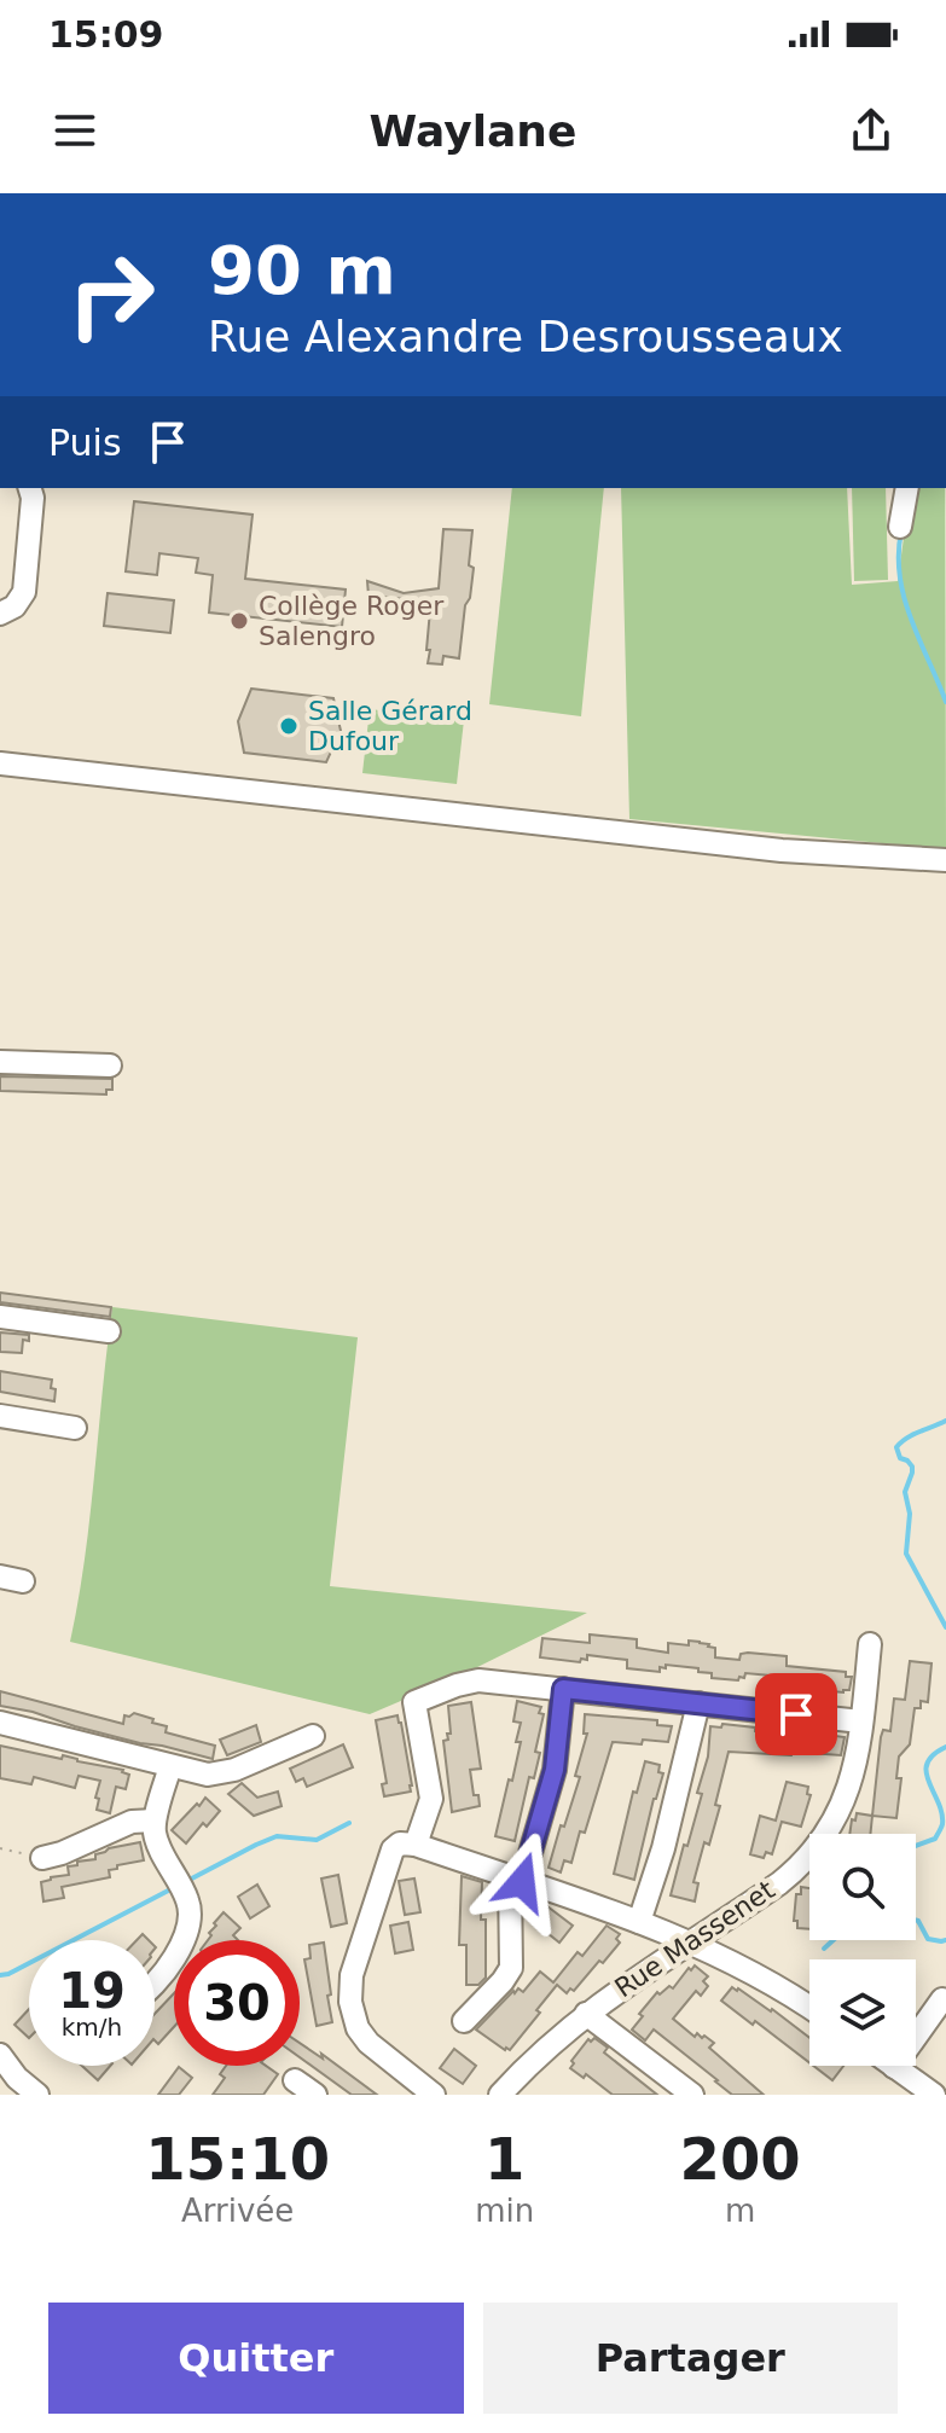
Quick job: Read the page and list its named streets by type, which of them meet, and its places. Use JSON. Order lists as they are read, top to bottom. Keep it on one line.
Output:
{"streets":{"street":["Rue Massenet"]},"places":["Collège Roger Salengro","Salle Gérard Dufour"],"page":{"status":"15:09","header":"Waylane","turn":["90 m","Rue Alexandre Desrousseaux"],"then":"Puis","speed":"19 km/h","limit":"30","eta":["15:10","Arrivée","1","min","200","m"],"buttons":["Quitter","Partager"]}}
